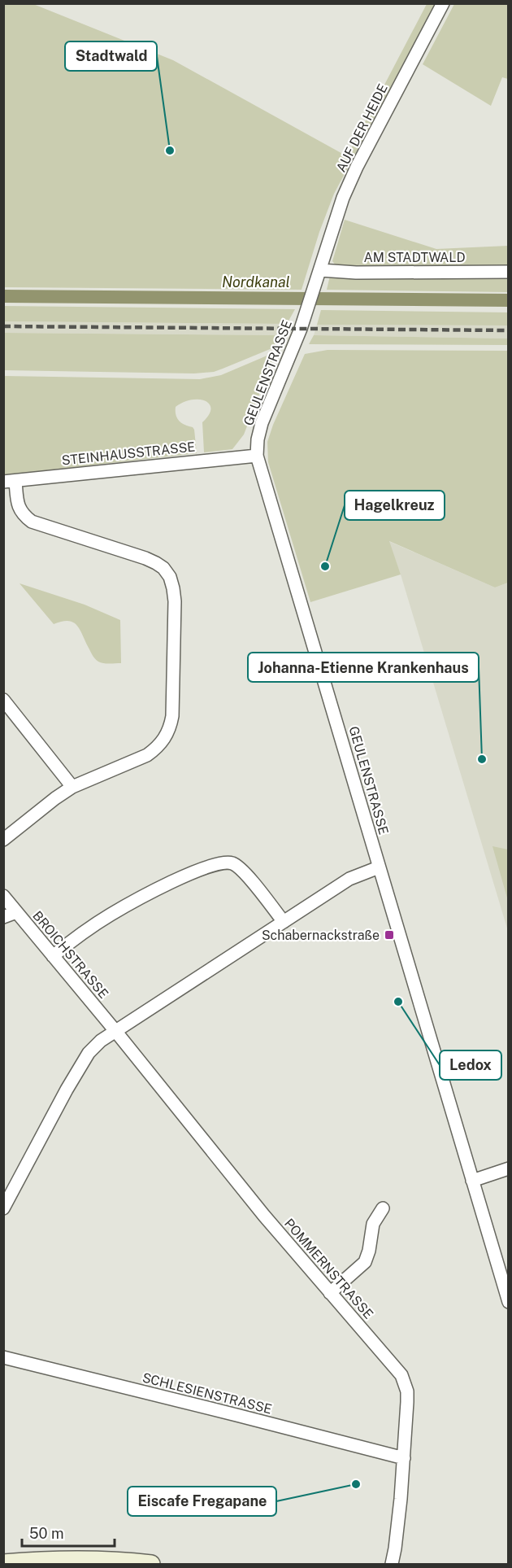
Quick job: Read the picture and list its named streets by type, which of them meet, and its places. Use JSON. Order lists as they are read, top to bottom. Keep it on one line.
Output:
{"streets":{"street":["AUF DER HEIDE","AM STADTWALD","GEULENSTRASSE","STEINHAUSSTRASSE","BROICHSTRASSE","POMMERNSTRASSE","SCHLESIENSTRASSE"]},"crossings":[["AUF DER HEIDE","AM STADTWALD"],["AUF DER HEIDE","GEULENSTRASSE"],["AM STADTWALD","GEULENSTRASSE"],["GEULENSTRASSE","STEINHAUSSTRASSE"],["BROICHSTRASSE","POMMERNSTRASSE"],["POMMERNSTRASSE","SCHLESIENSTRASSE"]],"water":["Nordkanal"],"places":{"other":["Stadtwald","Hagelkreuz","Johanna-Etienne Krankenhaus","Ledox","Eiscafe Fregapane"],"transit":["Schabernackstraße"]},"scale_bar":"50 m"}
